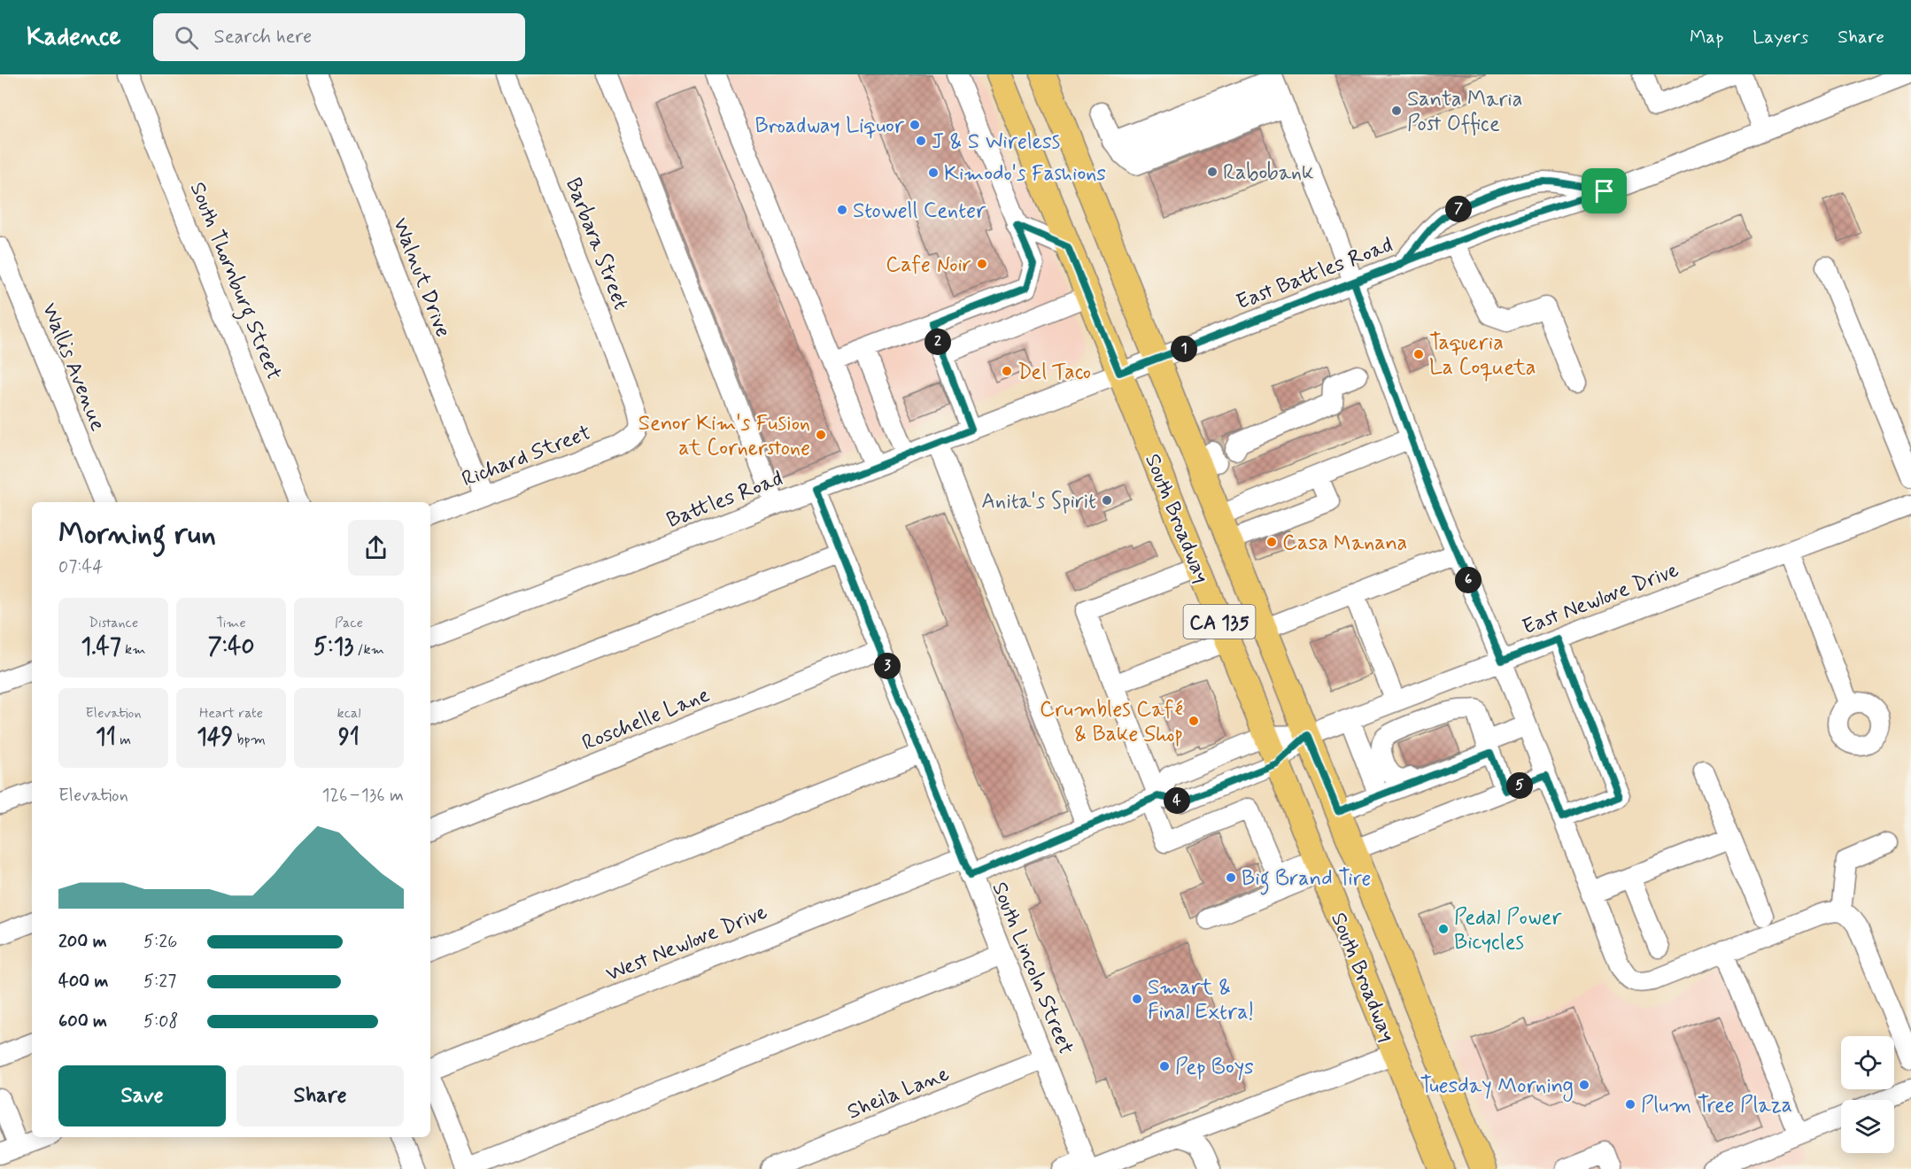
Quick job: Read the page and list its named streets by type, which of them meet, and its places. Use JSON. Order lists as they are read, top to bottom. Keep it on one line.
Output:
{"streets":{"main road":["South Broadway","CA 135"],"street":["Barbara Street","East Battles Road","Walnut Drive","South Thornburg Street","Wallis Avenue","Richard Street","Battles Road","East Newlove Drive","Roschelle Lane","West Newlove Drive","South Lincoln Street","Sheila Lane"]},"crossings":[["Barbara Street","Richard Street"],["East Battles Road","Battles Road"],["East Battles Road","South Broadway"],["Walnut Drive","Richard Street"],["Battles Road","South Broadway"],["Battles Road","South Lincoln Street"],["South Broadway","East Newlove Drive"],["Roschelle Lane","South Lincoln Street"],["West Newlove Drive","South Lincoln Street"],["South Lincoln Street","Sheila Lane"]],"places":["Santa Maria Post Office","Broadway Liquor","J & S Wireless","Rabobank","Kimodo's Fashions","Stowell Center","Cafe Noir","Taqueria La Coqueta","Del Taco","Senor Kim's Fusion at Cornerstone","Anita's Spirit","Casa Manana","Crumbles Café & Bake Shop","Big Brand Tire","Pedal Power Bicycles","Smart & Final Extra!","Pep Boys","Tuesday Morning","Plum Tree Plaza"],"page":{"header":"Kadence","search":"Search here","nav":["Map","Layers","Share"],"pins":["7","2","1","6","3","5","4"],"heading":["Morning run","07:44"],"stats":[["Distance","1.47 km"],["Time","7:40"],["Pace","5:13 /km"],["Elevation","11 m"],["Heart rate","149 bpm"],["kcal","91"]],"chart":["Elevation","126–136 m"],"list":[{"name":"200 m","note":"5:26"},{"name":"400 m","note":"5:27"},{"name":"600 m","note":"5:08"}],"buttons":["Save","Share"]}}
